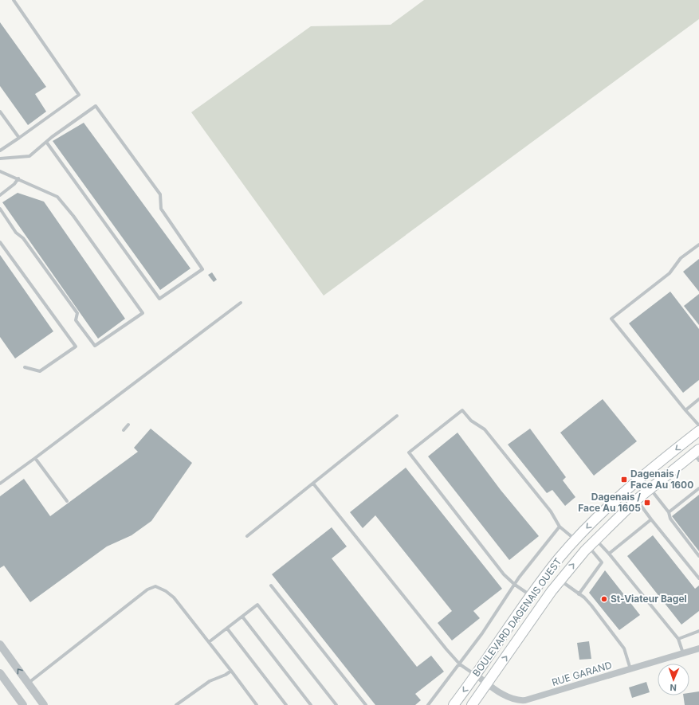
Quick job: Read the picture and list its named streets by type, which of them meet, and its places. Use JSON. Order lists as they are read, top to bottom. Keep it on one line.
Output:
{"streets":{"main road":["BOULEVARD DAGENAIS OUEST"],"street":["RUE GARAND"]},"crossings":[["BOULEVARD DAGENAIS OUEST","RUE GARAND"]],"places":{"transit":["Dagenais / Face Au 1600","Dagenais / Face Au 1605"],"other":["St-Viateur Bagel"]},"north":"bottom"}
